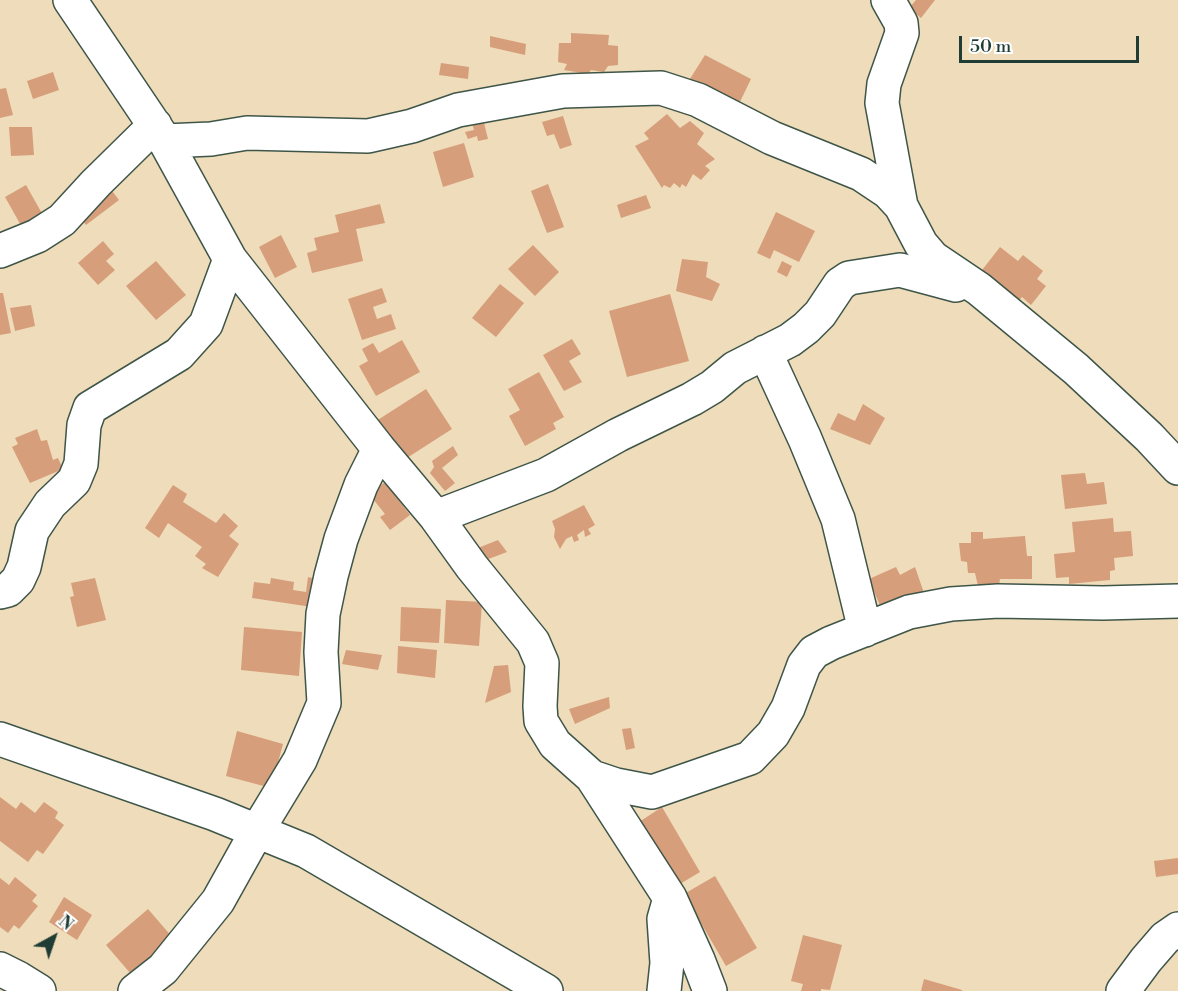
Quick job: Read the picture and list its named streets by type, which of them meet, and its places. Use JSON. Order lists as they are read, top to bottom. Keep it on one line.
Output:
{"scale_bar":"50 m","north":"top right"}
